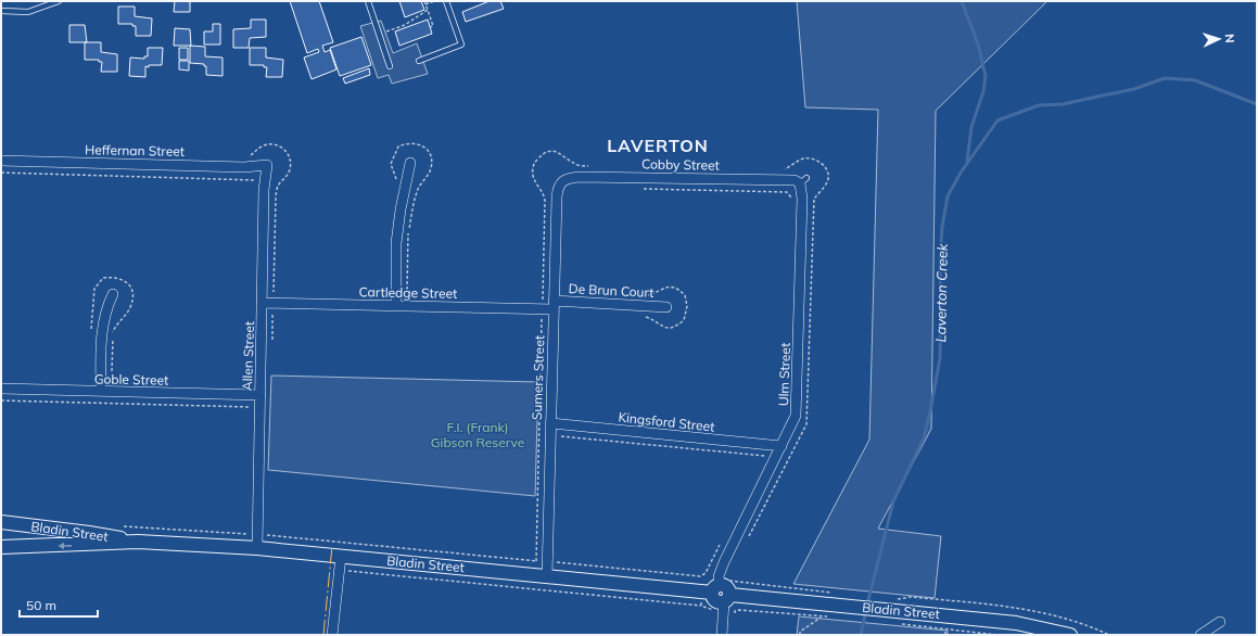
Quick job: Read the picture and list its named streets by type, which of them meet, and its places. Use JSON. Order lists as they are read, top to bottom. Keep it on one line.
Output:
{"streets":{"street":["Heffernan Street","Cobby Street","De Brun Court","Cartledge Street","Allen Street","Ulm Street","Sumers Street","Goble Street","Kingsford Street","Bladin Street"]},"crossings":[["Heffernan Street","Allen Street"],["Cobby Street","Ulm Street"],["Cobby Street","Sumers Street"],["De Brun Court","Cartledge Street"],["De Brun Court","Sumers Street"],["Cartledge Street","Allen Street"],["Cartledge Street","Sumers Street"],["Allen Street","Goble Street"],["Allen Street","Bladin Street"],["Ulm Street","Kingsford Street"],["Ulm Street","Bladin Street"],["Sumers Street","Kingsford Street"],["Sumers Street","Bladin Street"]],"districts":["LAVERTON"],"water":["Laverton Creek"],"parks":["F.I. (Frank) Gibson Reserve"],"scale_bar":"50 m","north":"right"}
